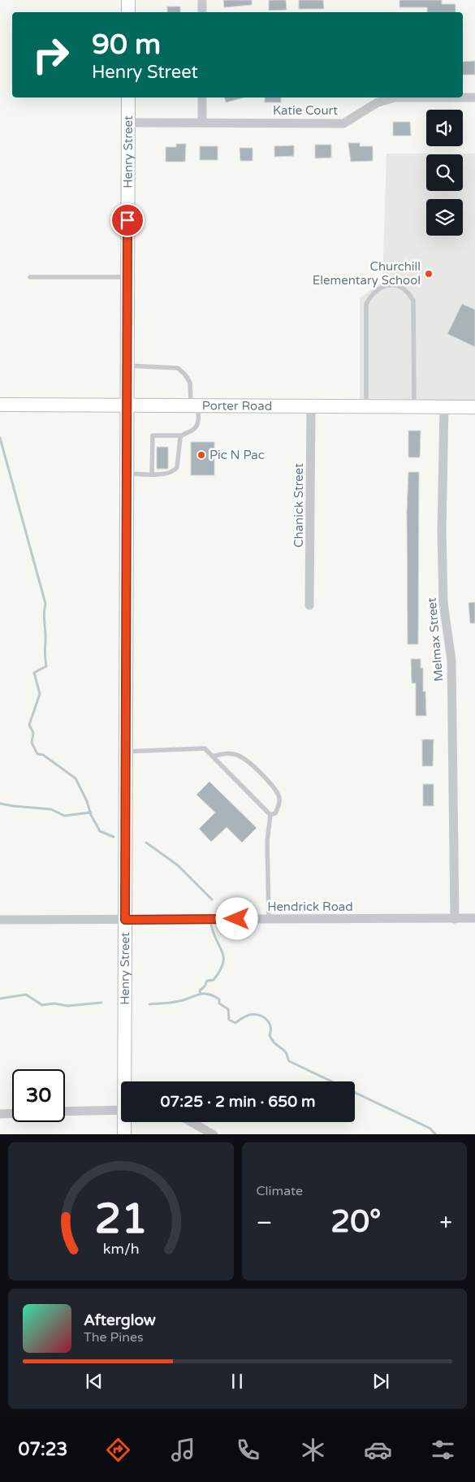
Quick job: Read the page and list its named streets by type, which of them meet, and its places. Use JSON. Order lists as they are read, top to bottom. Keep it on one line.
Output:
{"streets":{"street":["Katie Court","Henry Street","Porter Road","Chanick Street","Melmax Street","Hendrick Road"]},"crossings":[["Katie Court","Henry Street"],["Henry Street","Porter Road"],["Henry Street","Hendrick Road"],["Porter Road","Chanick Street"],["Porter Road","Melmax Street"],["Melmax Street","Hendrick Road"]],"places":["Churchill Elementary School","Pic N Pac"],"page":{"turn":["90 m","Henry Street"],"limit":"30","trip":"07:25 · 2 min · 650 m","tile":"Climate","heat":["−","20°","+"],"song":["Afterglow","The Pines"],"tabs":"07:23","gauge":["21","km/h"]}}
